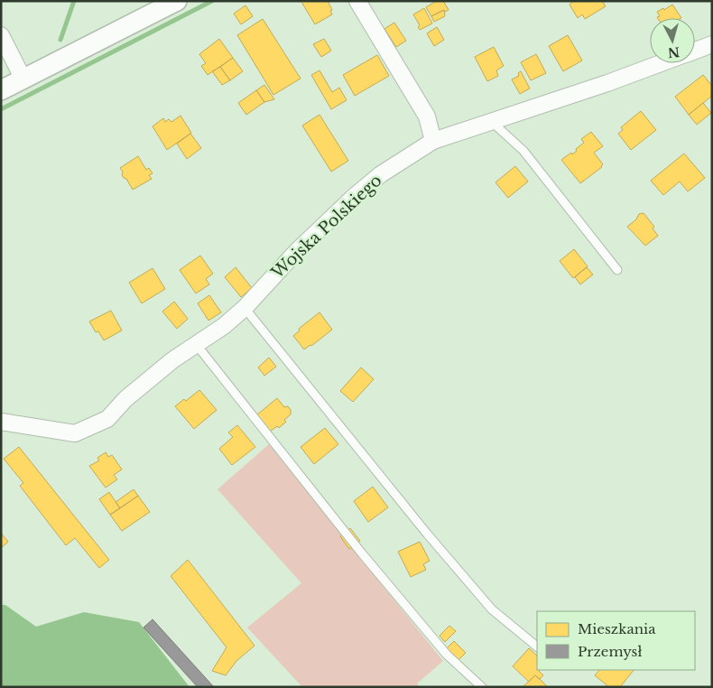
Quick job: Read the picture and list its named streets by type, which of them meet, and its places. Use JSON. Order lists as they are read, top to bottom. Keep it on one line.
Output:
{"streets":{"street":["Wojska Polskiego"]},"legend":["Mieszkania","Przemysł"],"north":"bottom"}
